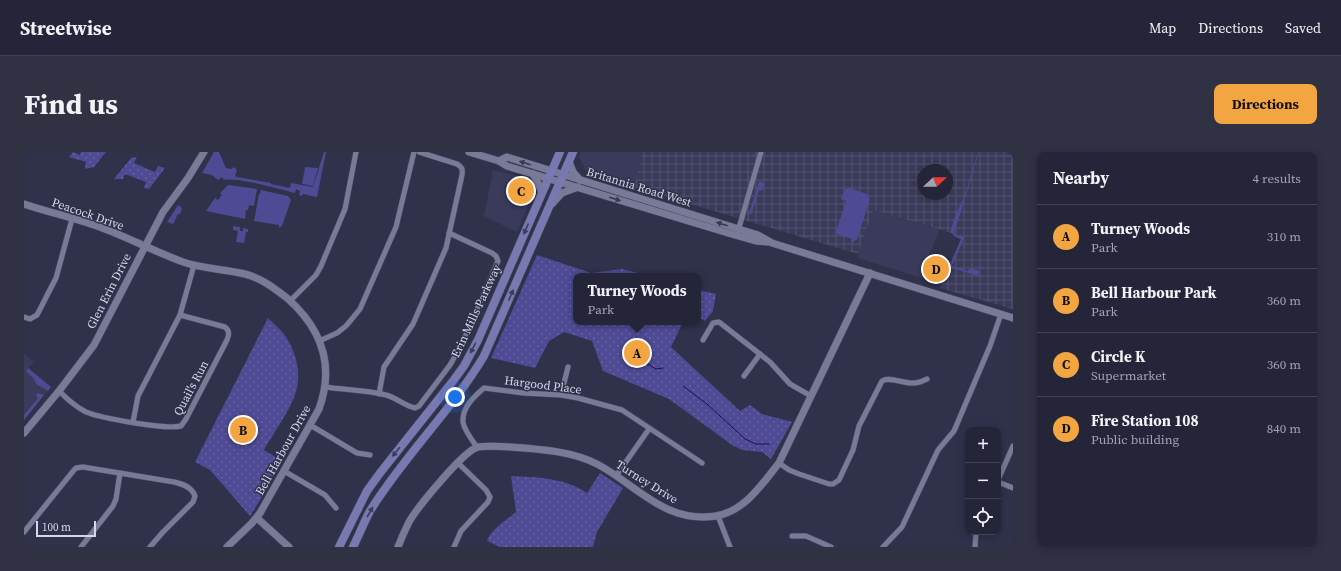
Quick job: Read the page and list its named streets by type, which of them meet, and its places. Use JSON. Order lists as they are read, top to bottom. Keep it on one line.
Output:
{"streets":{"main road":["Erin Mills Parkway"],"street":["Britannia Road West","Peacock Drive","Glen Erin Drive","Hargood Place","Quail's Run","Bell Harbour Drive","Turney Drive"]},"crossings":[["Britannia Road West","Erin Mills Parkway"],["Britannia Road West","Turney Drive"],["Peacock Drive","Glen Erin Drive"],["Peacock Drive","Bell Harbour Drive"],["Glen Erin Drive","Quail's Run"],["Glen Erin Drive","Bell Harbour Drive"],["Hargood Place","Turney Drive"]],"scale_bar":"100 m","north":"right","page":{"header":"Streetwise","nav":["Map","Directions","Saved"],"buttons":"Directions","title":"Find us","heading":["Nearby","4 results"],"pins":["C","D","A","B"],"list":[{"mark":"A","name":"Turney Woods","note":"Park","value":"310 m"},{"mark":"B","name":"Bell Harbour Park","note":"Park","value":"360 m"},{"mark":"C","name":"Circle K","note":"Supermarket","value":"360 m"},{"mark":"D","name":"Fire Station 108","note":"Public building","value":"840 m"}],"popup":["Turney Woods","Park"],"map_buttons":["+","−"],"scale":"100 m"}}
